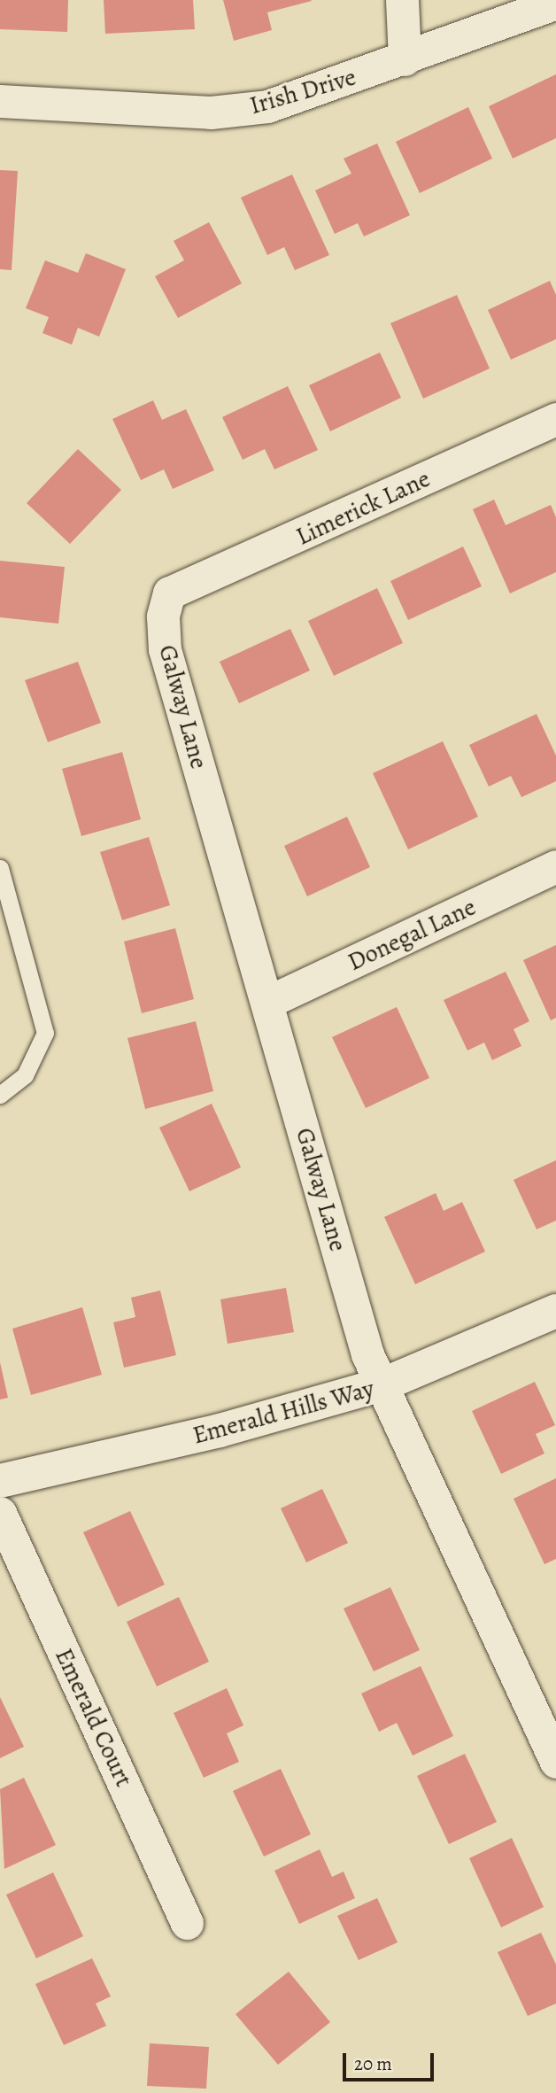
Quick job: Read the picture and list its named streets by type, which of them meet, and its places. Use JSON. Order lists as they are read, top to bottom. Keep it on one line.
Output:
{"streets":{"street":["Irish Drive","Limerick Lane","Galway Lane","Donegal Lane","Emerald Hills Way","Emerald Court"]},"crossings":[["Limerick Lane","Galway Lane"],["Galway Lane","Donegal Lane"],["Galway Lane","Emerald Hills Way"]],"scale_bar":"20 m"}
